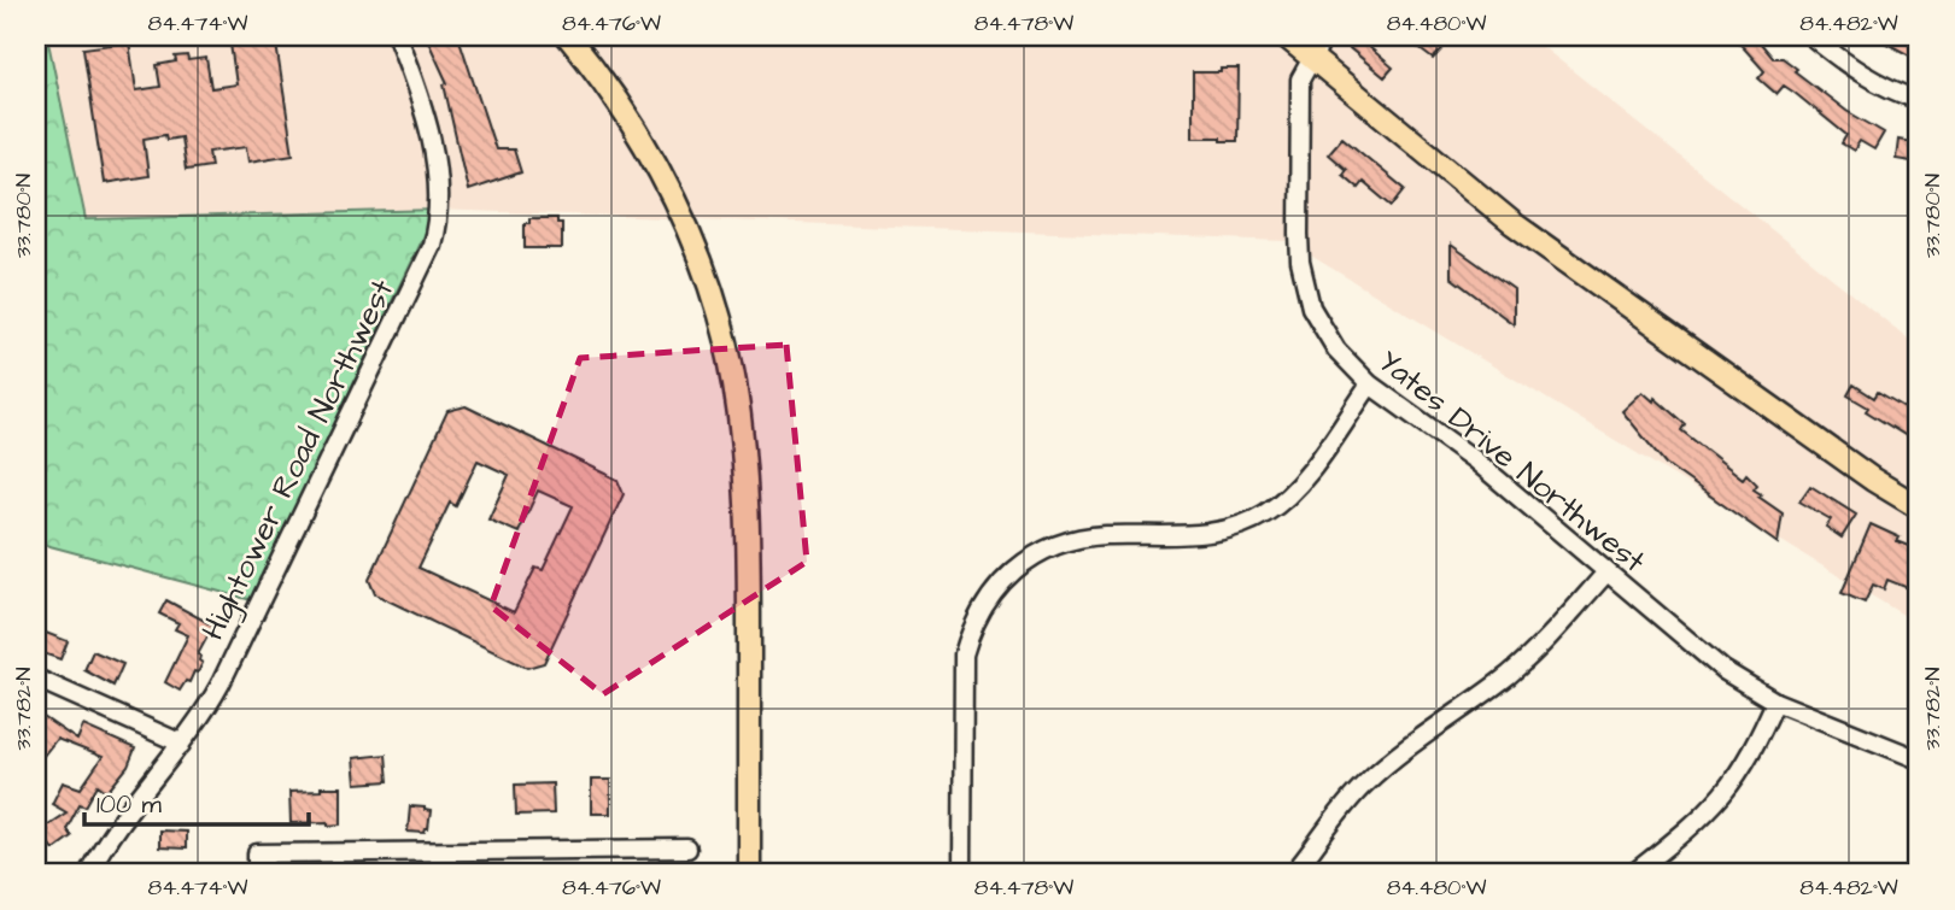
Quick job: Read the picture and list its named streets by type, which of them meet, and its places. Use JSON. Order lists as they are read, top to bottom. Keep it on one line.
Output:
{"streets":{"street":["Hightower Road Northwest","Yates Drive Northwest"]},"scale_bar":"100 m","coordinates":["84.474°W","84.476°W","84.478°W","84.480°W","84.482°W","33.780°N","33.782°N"]}
